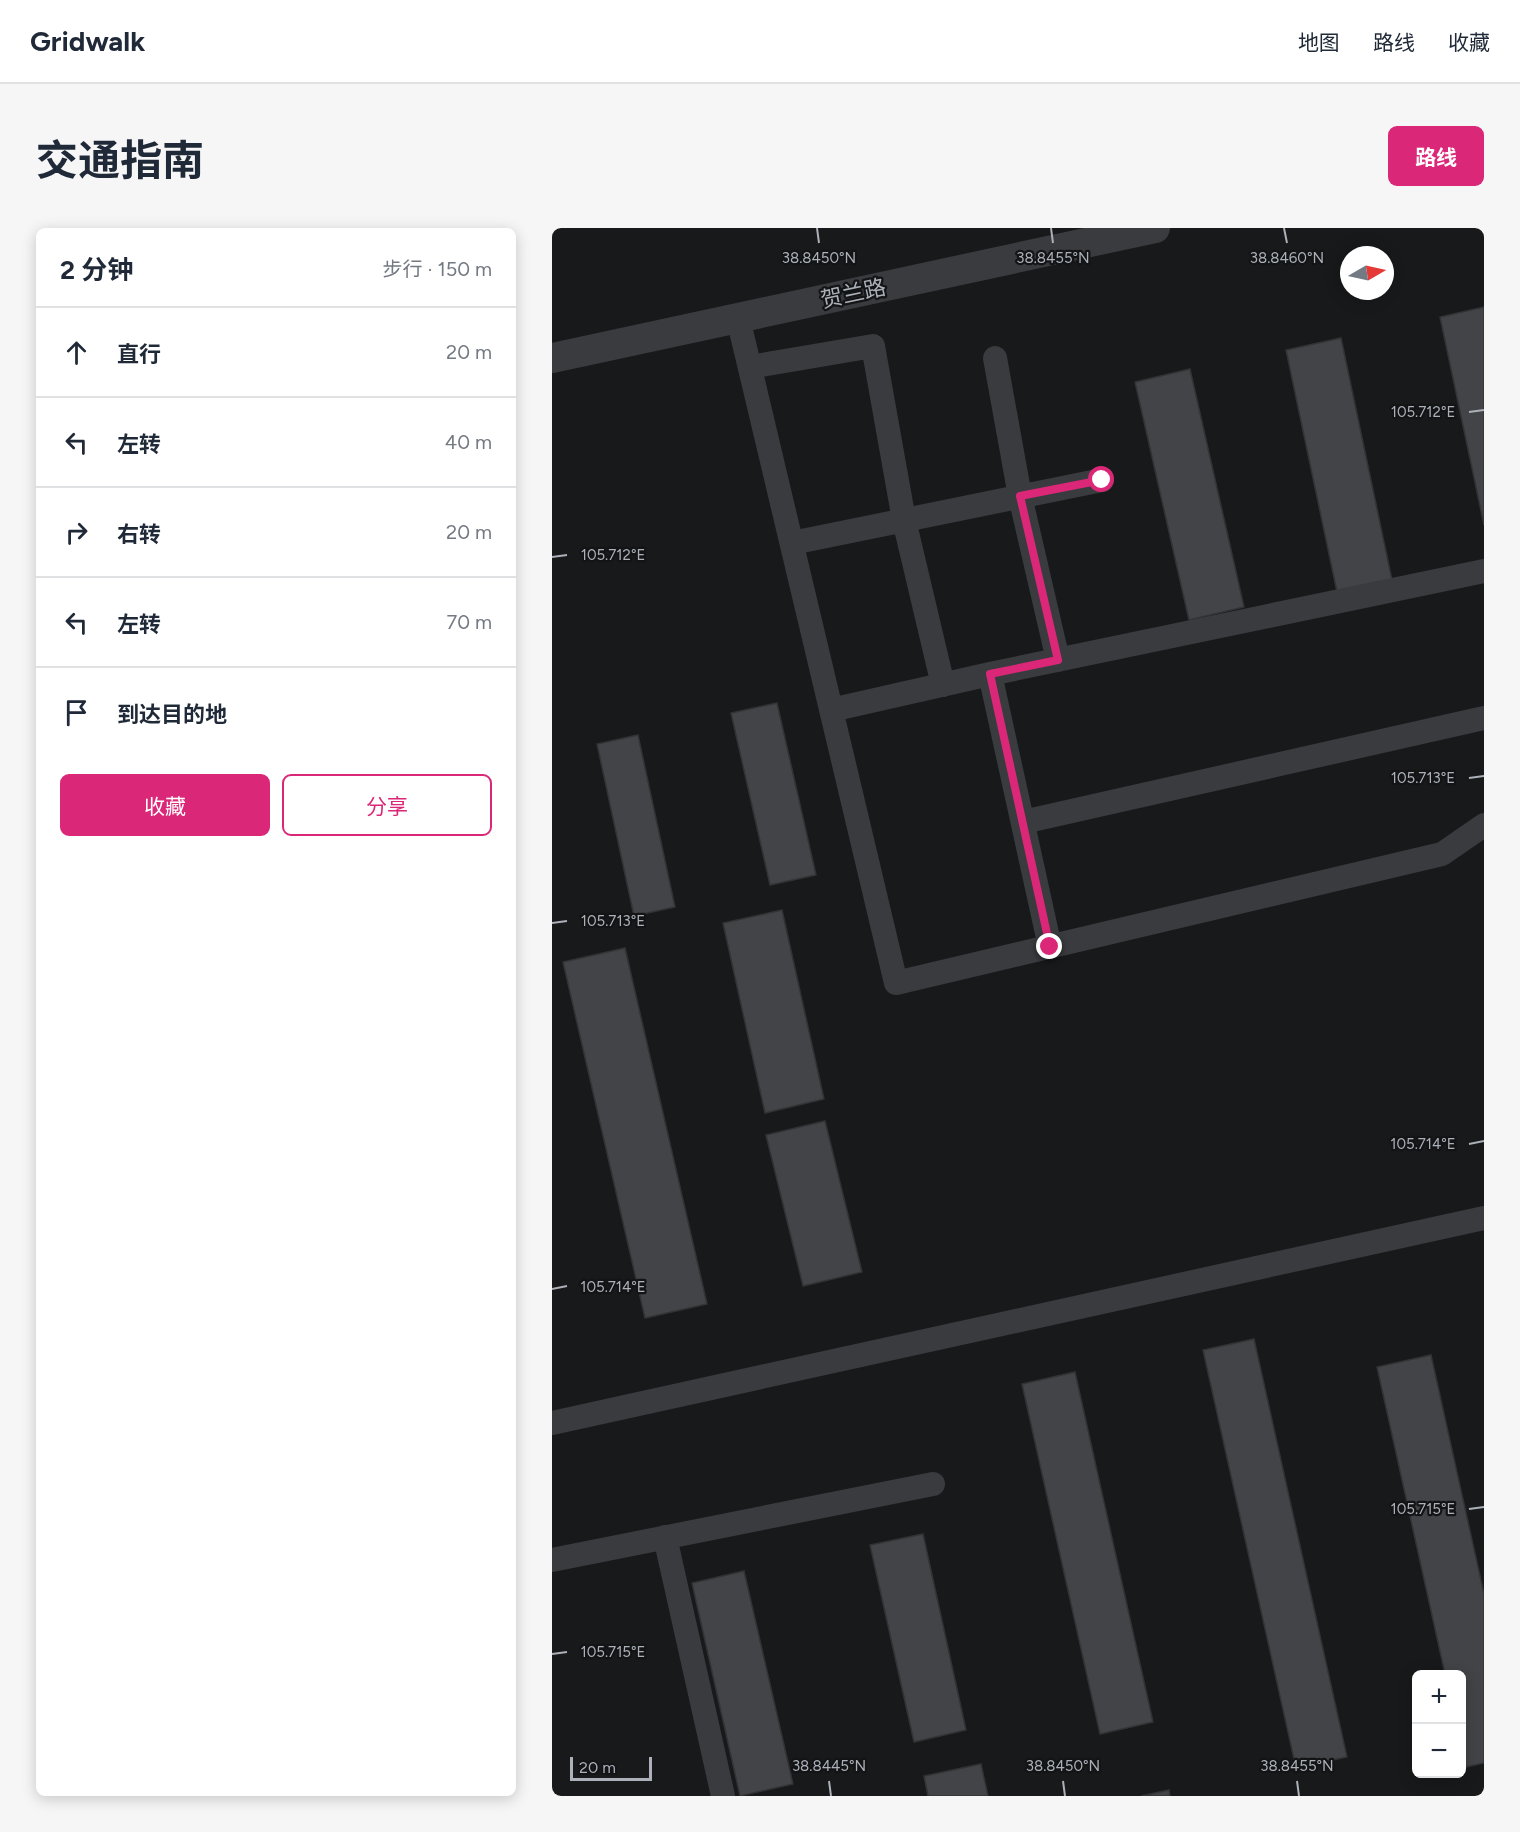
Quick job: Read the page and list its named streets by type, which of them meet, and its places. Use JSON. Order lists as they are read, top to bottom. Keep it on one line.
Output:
{"streets":{"street":["贺兰路"]},"scale_bar":"20 m","north":"right","page":{"header":"Gridwalk","nav":["地图","路线","收藏"],"title":"交通指南","buttons":["路线",["收藏","分享"]],"heading":["2 分钟","步行 · 150 m"],"list":[["直行","20 m"],["左转","40 m"],["右转","20 m"],["左转","70 m"],"到达目的地"],"map_buttons":["+","−"],"scale":"20 m"},"coordinates":["38.8460°N","38.8450°N","38.8455°N","105.712°E","105.713°E","105.714°E","105.715°E","38.8445°N"]}
